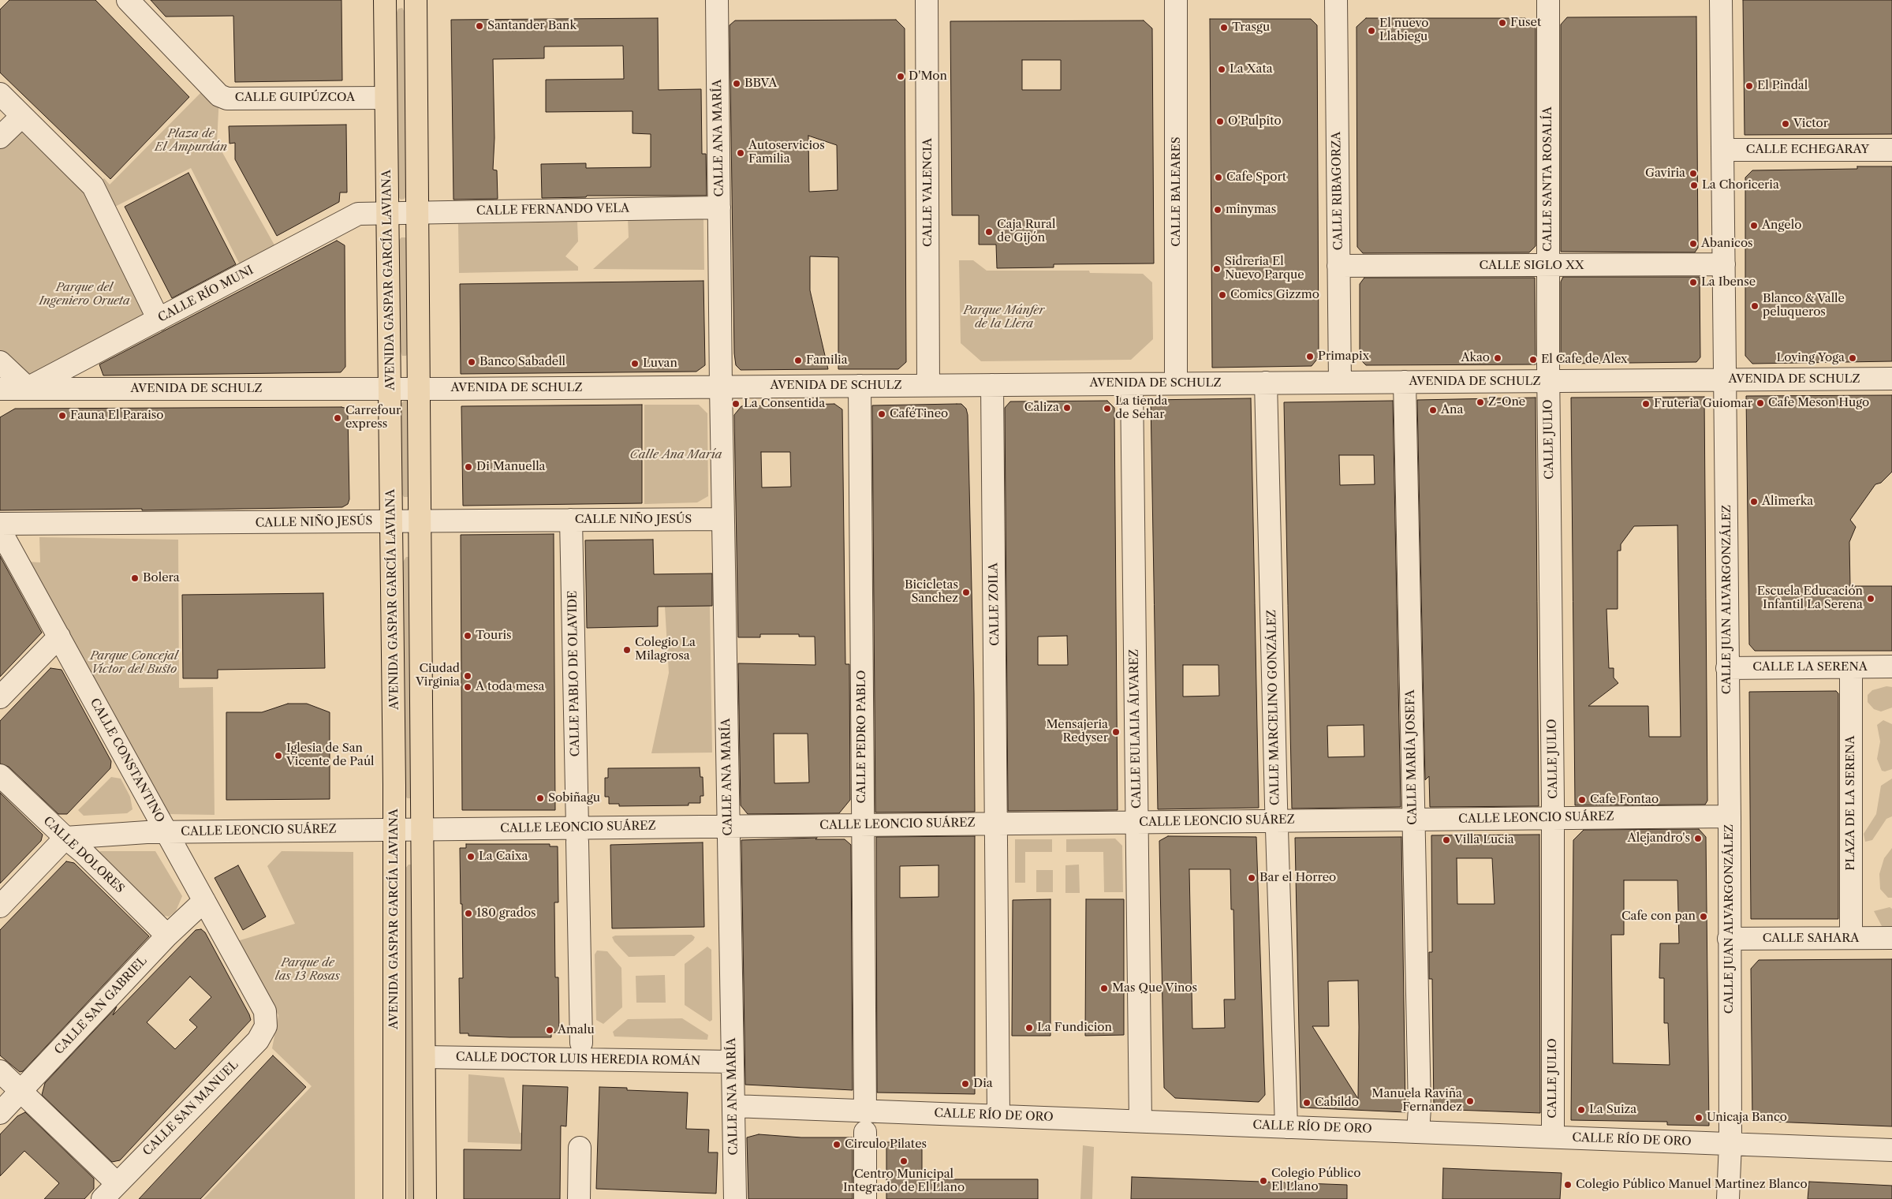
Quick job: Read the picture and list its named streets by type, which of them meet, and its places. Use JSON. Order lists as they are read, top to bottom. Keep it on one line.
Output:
{"streets":{"main road":["AVENIDA GASPAR GARCÍA LAVIANA"],"street":["CALLE GUIPÚZCOA","CALLE ANA MARÍA","CALLE ECHEGARAY","CALLE SANTA ROSALÍA","CALLE RIBAGORZA","CALLE BALEARES","CALLE VALENCIA","CALLE FERNANDO VELA","CALLE SIGLO XX","CALLE RÍO MUNI","AVENIDA DE SCHULZ","CALLE JULIO","CALLE NIÑO JESÚS","CALLE JUAN ALVARGONZÁLEZ","CALLE ZOILA","CALLE LA SERENA","CALLE PABLO DE OLAVIDE","CALLE MARCELINO GONZÁLEZ","CALLE EULALIA ÁLVAREZ","CALLE PEDRO PABLO","CALLE MARÍA JOSEFA","CALLE CONSTANTINO","PLAZA DE LA SERENA","CALLE LEONCIO SUÁREZ","CALLE DOLORES","CALLE SAHARA","CALLE SAN GABRIEL","CALLE DOCTOR LUIS HEREDIA ROMÁN","CALLE SAN MANUEL","CALLE RÍO DE ORO"]},"crossings":[["CALLE GUIPÚZCOA","AVENIDA GASPAR GARCÍA LAVIANA"],["CALLE ANA MARÍA","CALLE FERNANDO VELA"],["CALLE ANA MARÍA","AVENIDA DE SCHULZ"],["CALLE ANA MARÍA","CALLE NIÑO JESÚS"],["CALLE ANA MARÍA","CALLE LEONCIO SUÁREZ"],["CALLE ANA MARÍA","CALLE DOCTOR LUIS HEREDIA ROMÁN"],["CALLE ANA MARÍA","CALLE RÍO DE ORO"],["CALLE ECHEGARAY","CALLE JUAN ALVARGONZÁLEZ"],["CALLE SANTA ROSALÍA","CALLE SIGLO XX"],["CALLE SANTA ROSALÍA","AVENIDA DE SCHULZ"],["CALLE SANTA ROSALÍA","CALLE JULIO"],["CALLE RIBAGORZA","CALLE SIGLO XX"],["CALLE RIBAGORZA","AVENIDA DE SCHULZ"],["CALLE BALEARES","AVENIDA DE SCHULZ"],["CALLE VALENCIA","AVENIDA DE SCHULZ"],["CALLE FERNANDO VELA","AVENIDA GASPAR GARCÍA LAVIANA"],["CALLE FERNANDO VELA","CALLE RÍO MUNI"],["CALLE SIGLO XX","CALLE JUAN ALVARGONZÁLEZ"],["AVENIDA GASPAR GARCÍA LAVIANA","CALLE RÍO MUNI"],["AVENIDA GASPAR GARCÍA LAVIANA","AVENIDA DE SCHULZ"],["AVENIDA GASPAR GARCÍA LAVIANA","CALLE NIÑO JESÚS"],["AVENIDA GASPAR GARCÍA LAVIANA","CALLE LEONCIO SUÁREZ"],["CALLE RÍO MUNI","AVENIDA DE SCHULZ"],["AVENIDA DE SCHULZ","CALLE JULIO"],["AVENIDA DE SCHULZ","CALLE JUAN ALVARGONZÁLEZ"],["AVENIDA DE SCHULZ","CALLE ZOILA"],["AVENIDA DE SCHULZ","CALLE MARCELINO GONZÁLEZ"],["AVENIDA DE SCHULZ","CALLE EULALIA ÁLVAREZ"],["AVENIDA DE SCHULZ","CALLE PEDRO PABLO"],["AVENIDA DE SCHULZ","CALLE MARÍA JOSEFA"],["CALLE JULIO","CALLE LEONCIO SUÁREZ"],["CALLE JULIO","CALLE RÍO DE ORO"],["CALLE NIÑO JESÚS","CALLE PABLO DE OLAVIDE"],["CALLE JUAN ALVARGONZÁLEZ","CALLE LA SERENA"],["CALLE JUAN ALVARGONZÁLEZ","CALLE LEONCIO SUÁREZ"],["CALLE JUAN ALVARGONZÁLEZ","CALLE SAHARA"],["CALLE JUAN ALVARGONZÁLEZ","CALLE RÍO DE ORO"],["CALLE ZOILA","CALLE LEONCIO SUÁREZ"],["CALLE ZOILA","CALLE RÍO DE ORO"],["CALLE LA SERENA","PLAZA DE LA SERENA"],["CALLE PABLO DE OLAVIDE","CALLE LEONCIO SUÁREZ"],["CALLE MARCELINO GONZÁLEZ","CALLE LEONCIO SUÁREZ"],["CALLE MARCELINO GONZÁLEZ","CALLE RÍO DE ORO"],["CALLE EULALIA ÁLVAREZ","CALLE LEONCIO SUÁREZ"],["CALLE EULALIA ÁLVAREZ","CALLE RÍO DE ORO"],["CALLE PEDRO PABLO","CALLE LEONCIO SUÁREZ"],["CALLE PEDRO PABLO","CALLE RÍO DE ORO"],["CALLE MARÍA JOSEFA","CALLE LEONCIO SUÁREZ"],["CALLE MARÍA JOSEFA","CALLE RÍO DE ORO"],["CALLE CONSTANTINO","CALLE LEONCIO SUÁREZ"],["CALLE CONSTANTINO","CALLE SAN GABRIEL"],["CALLE CONSTANTINO","CALLE SAN MANUEL"],["PLAZA DE LA SERENA","CALLE SAHARA"],["CALLE LEONCIO SUÁREZ","CALLE DOLORES"],["CALLE DOLORES","CALLE SAN GABRIEL"]],"parks":["Plaza de El Ampurdán","Parque del Ingeniero Orueta","Parque Mánfer de la Llera","Calle Ana María","Parque Concejal Víctor del Busto","Parque de las 13 Rosas"],"places":["Fuset","Santander Bank","Trasgu","El nuevo Llabiegu","La Xata","D'Mon","BBVA","El Pindal","O'Pulpito","Victor","Autoservicios Familia","Gaviria","Cafe Sport","La Choriceria","minymas","Angelo","Caja Rural de Gijón","Abanicos","Sidreria El Nuevo Parque","La Ibense","Comics Gizzmo","Blanco & Valle peluqueros","Primapix","Akao","Loving Yoga","El Cafe de Alex","Familia","Banco Sabadell","Luvan","Z-One","Cafe Meson Hugo","La Consentida","Fruteria Guiomar","Caliza","La tienda de Sehar","Ana","CaféTineo","Fauna El Paraiso","Carrefour express","Di Manuella","Alimerka","Bolera","Bicicletas Sanchez","Escuela Educación Infantil La Serena","Touris","Colegio La Milagrosa","Ciudad Virginia","A toda mesa","Mensajeria Redyser","Iglesia de San Vicente de Paúl","Sobiñagu","Cafe Fontao","Alejandro's","Villa Lucia","La Caixa","Bar el Horreo","180 grados","Cafe con pan","Mas Que Vinos","La Fundicion","Amalu","Dia","Manuela Raviña Fernandez","Cabildo","La Suiza","Unicaja Banco","Circulo Pilates","Centro Municipal Integrado de El Llano","Colegio Público El Llano","Colegio Público Manuel Martinez Blanco"]}
